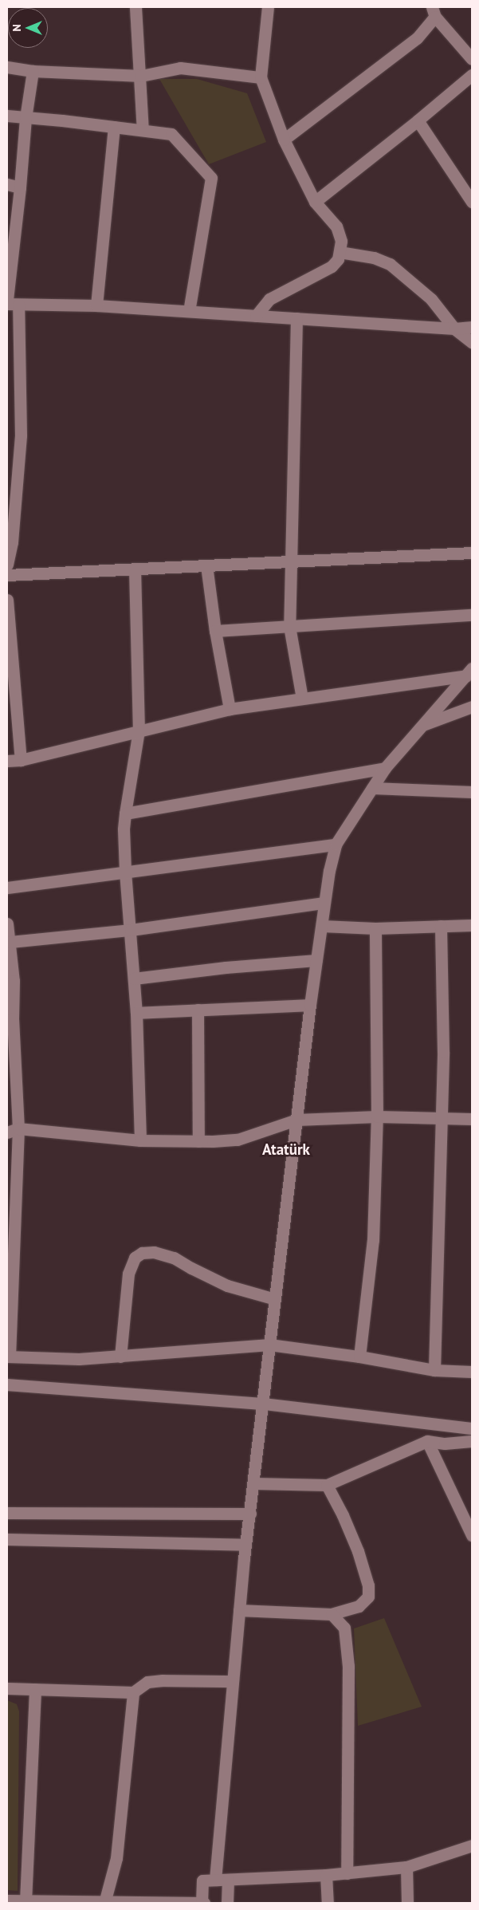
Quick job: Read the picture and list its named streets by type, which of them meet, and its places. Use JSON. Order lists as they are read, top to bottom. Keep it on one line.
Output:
{"districts":["Atatürk"],"north":"left"}
